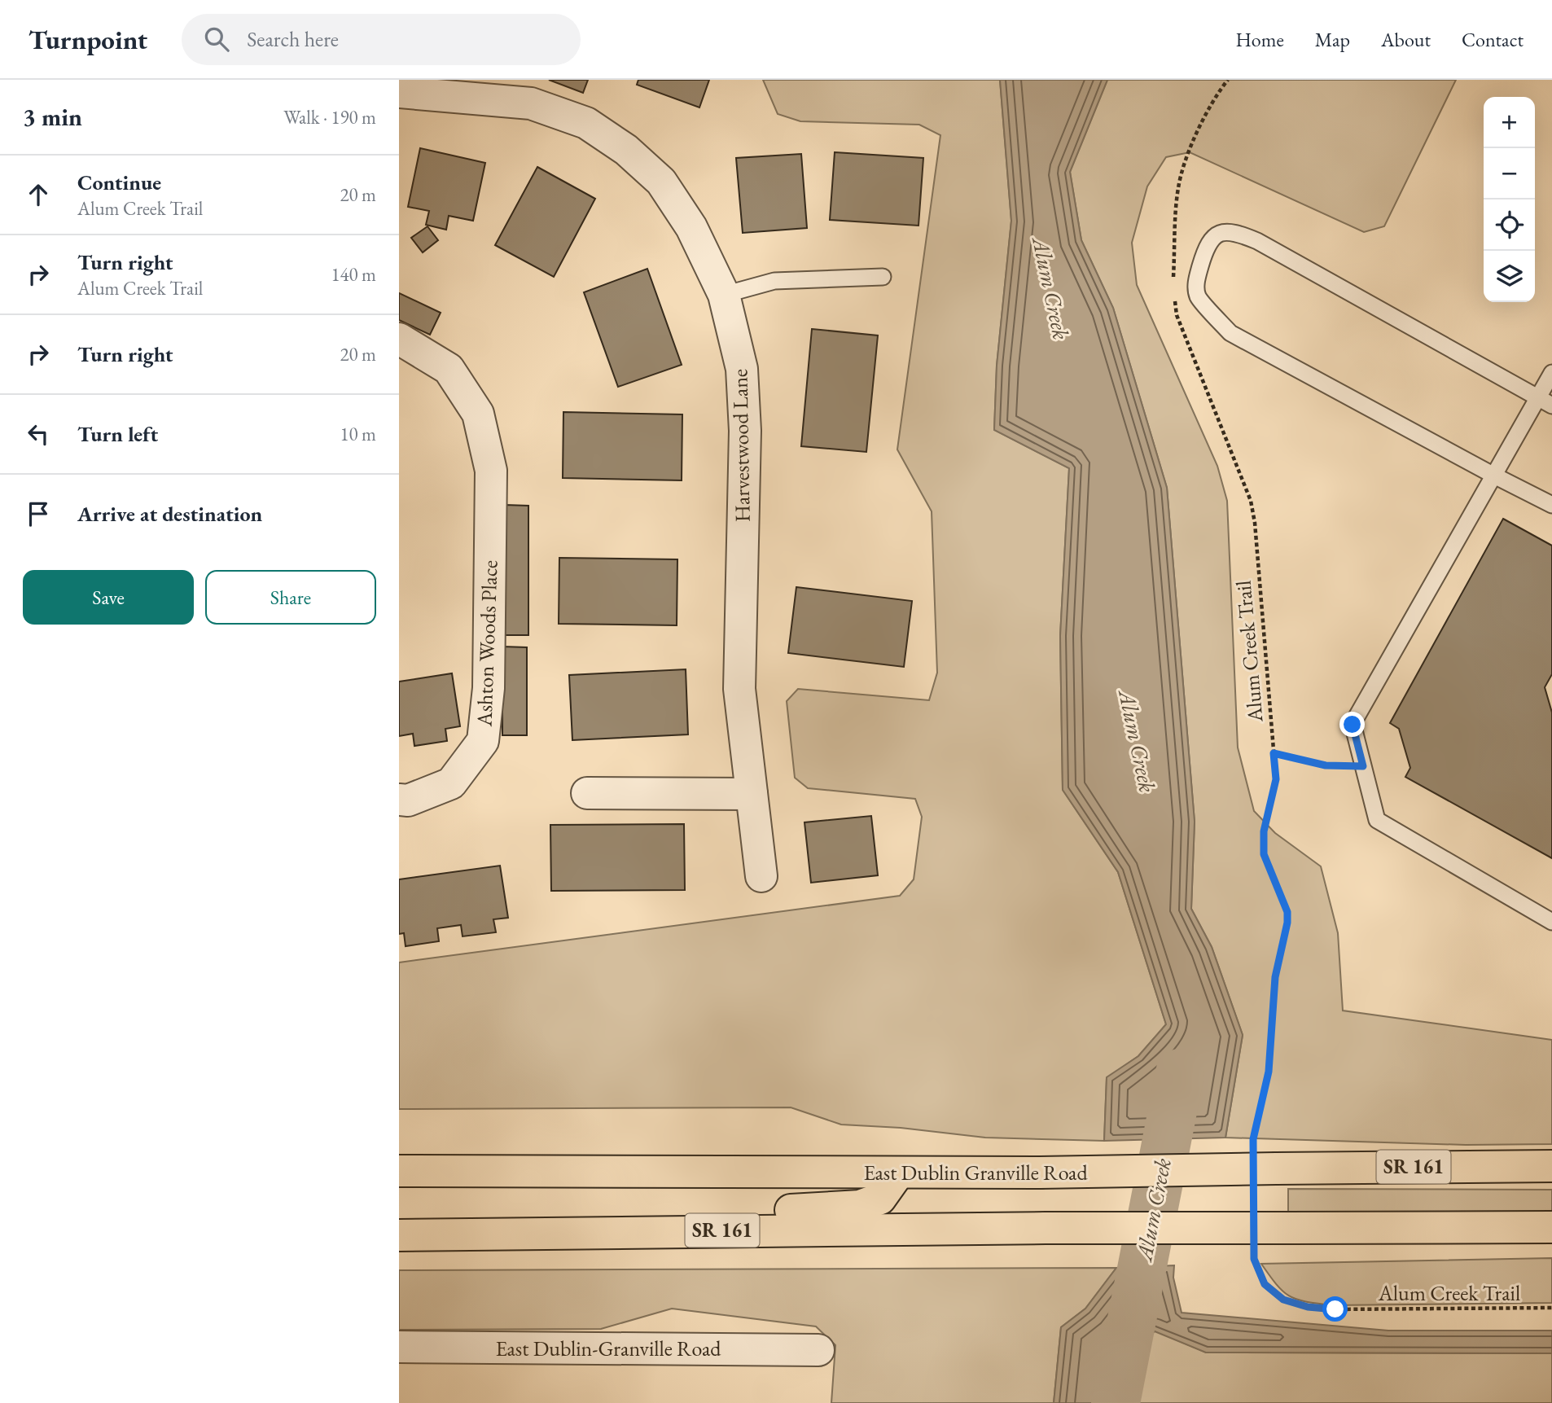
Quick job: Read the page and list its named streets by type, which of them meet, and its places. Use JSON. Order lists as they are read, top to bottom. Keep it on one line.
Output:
{"streets":{"main road":["SR 161","East Dublin Granville Road"],"street":["Harvestwood Lane","Ashton Woods Place","East Dublin-Granville Road"],"path":["Alum Creek Trail"]},"crossings":[["Alum Creek Trail","East Dublin Granville Road"]],"water":["Alum Creek"],"page":{"header":"Turnpoint","search":"Search here","nav":["Home","Map","About","Contact"],"heading":["3 min","Walk · 190 m"],"map_buttons":["+","−"],"list":[["Continue","Alum Creek Trail","20 m"],["Turn right","Alum Creek Trail","140 m"],["Turn right","20 m"],["Turn left","10 m"],"Arrive at destination"],"buttons":["Save","Share"]}}
